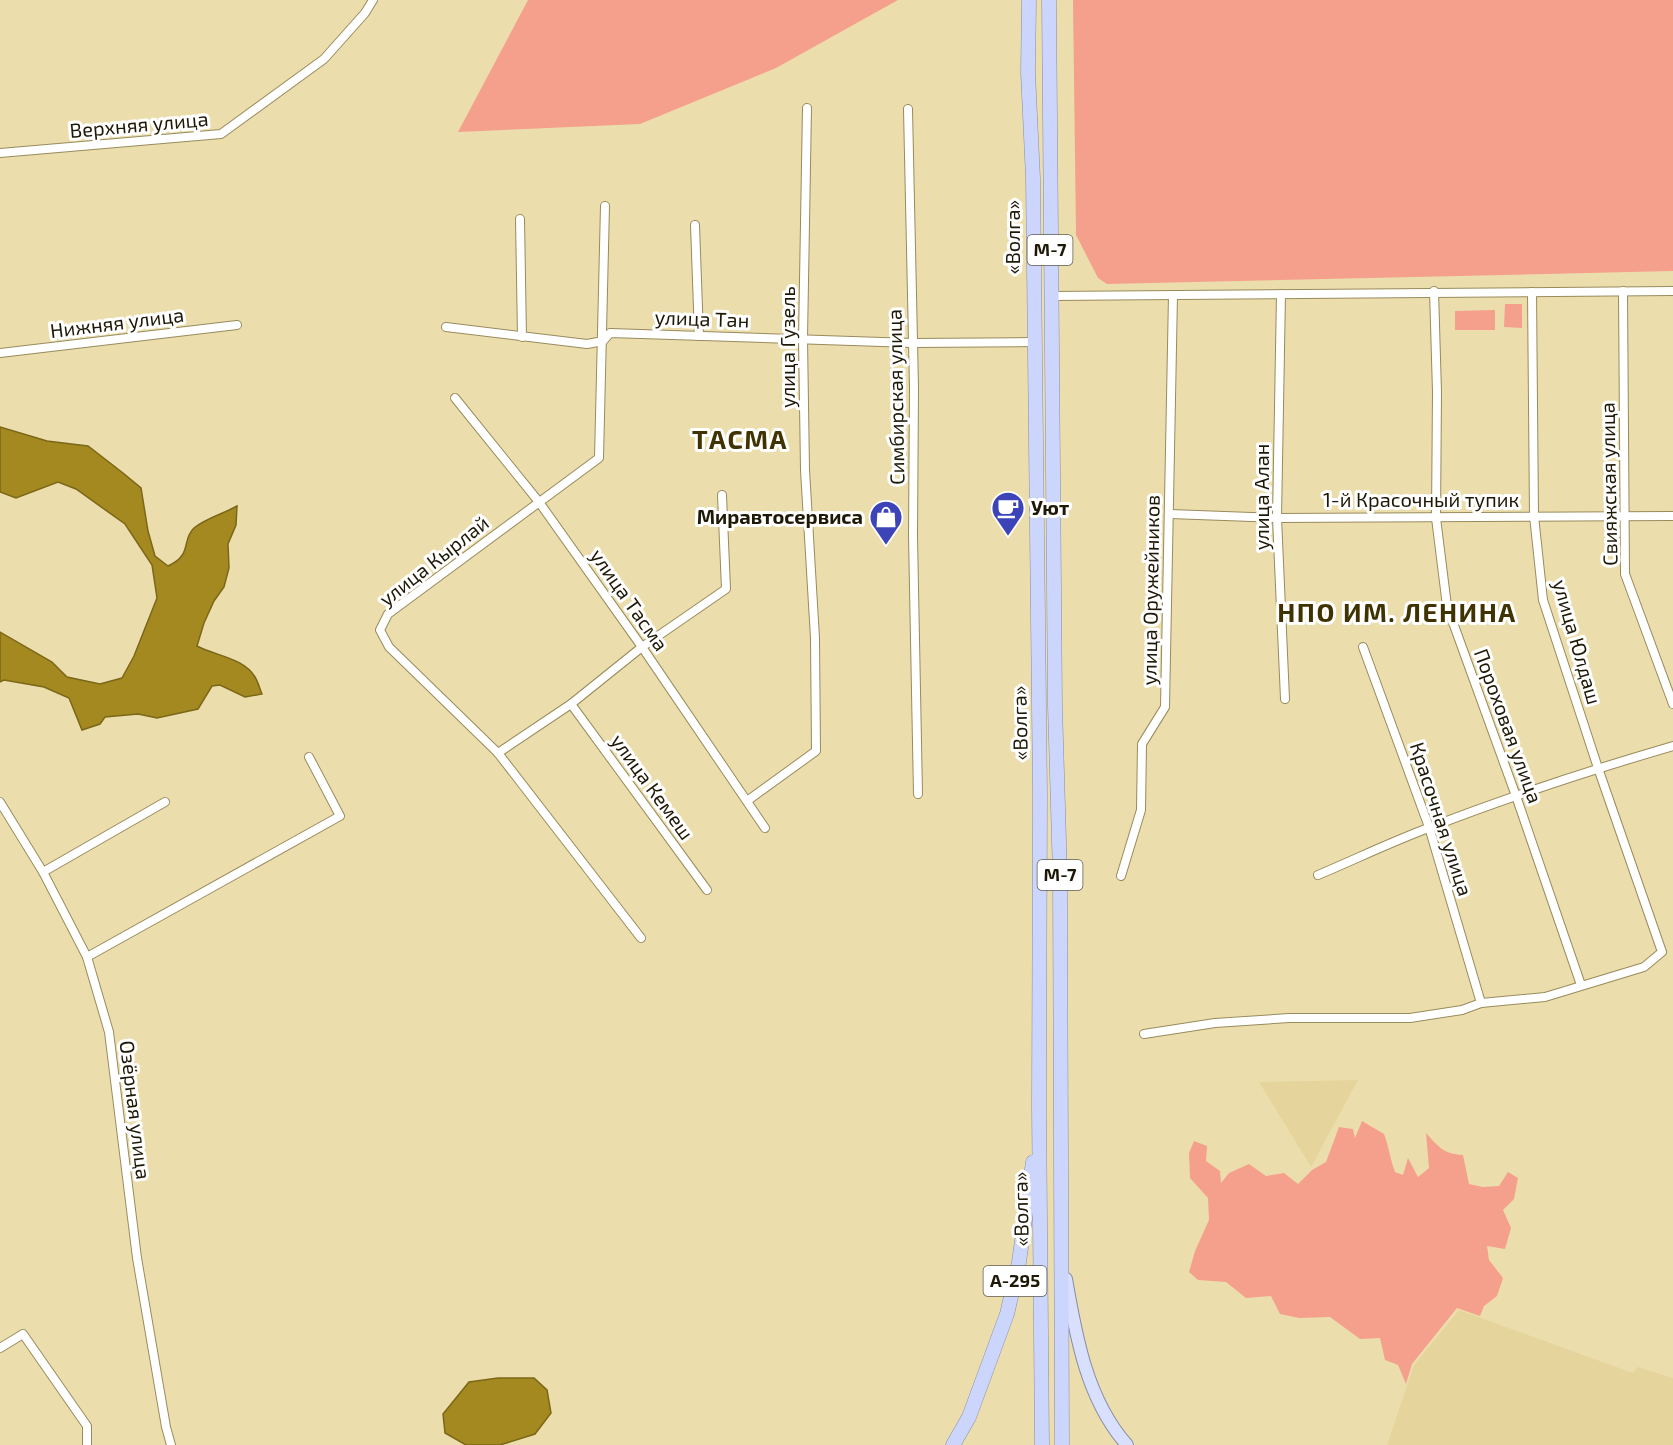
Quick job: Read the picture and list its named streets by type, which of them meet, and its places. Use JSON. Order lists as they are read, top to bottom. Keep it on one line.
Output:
{"streets":{"highway":["«Волга»","М-7","А-295"],"street":["Верхняя улица","улица Тан","Нижняя улица","улица Гузель","Симбирская улица","Свияжская улица","улица Алан","1-й Красочный тупик","улица Кырлай","улица Оружейников","улица Тасма","улица Юлдаш","Пороховая улица","улица Кемеш","Красочная улица","Озёрная улица"]},"crossings":[["«Волга»","улица Тан"],["«Волга»","А-295"],["улица Тан","улица Гузель"],["улица Тан","Симбирская улица"],["улица Тан","улица Кырлай"],["улица Гузель","улица Тасма"],["Свияжская улица","1-й Красочный тупик"],["улица Алан","1-й Красочный тупик"],["1-й Красочный тупик","улица Оружейников"],["1-й Красочный тупик","улица Юлдаш"],["1-й Красочный тупик","Пороховая улица"],["улица Кырлай","улица Тасма"],["улица Юлдаш","Пороховая улица"]],"districts":["ТАСМА","НПО ИМ. ЛЕНИНА"],"places":{"cafe":["Уют"],"shop":["Миравтосервиса"]}}
